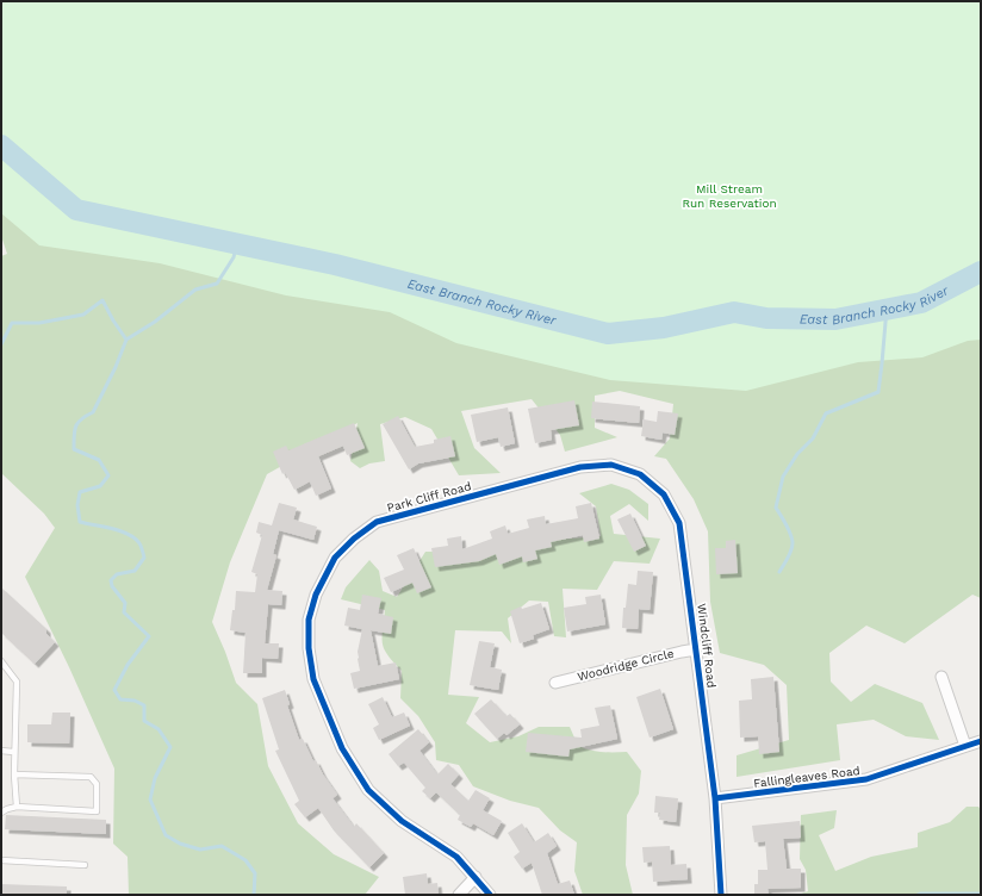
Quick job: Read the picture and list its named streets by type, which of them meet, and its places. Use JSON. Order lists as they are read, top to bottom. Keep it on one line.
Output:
{"streets":{"street":["Park Cliff Road","Windcliff Road","Woodridge Circle","Fallingleaves Road"]},"crossings":[["Park Cliff Road","Windcliff Road"],["Windcliff Road","Woodridge Circle"],["Windcliff Road","Fallingleaves Road"]],"water":["East Branch Rocky River"],"parks":["Mill Stream Run Reservation"]}
